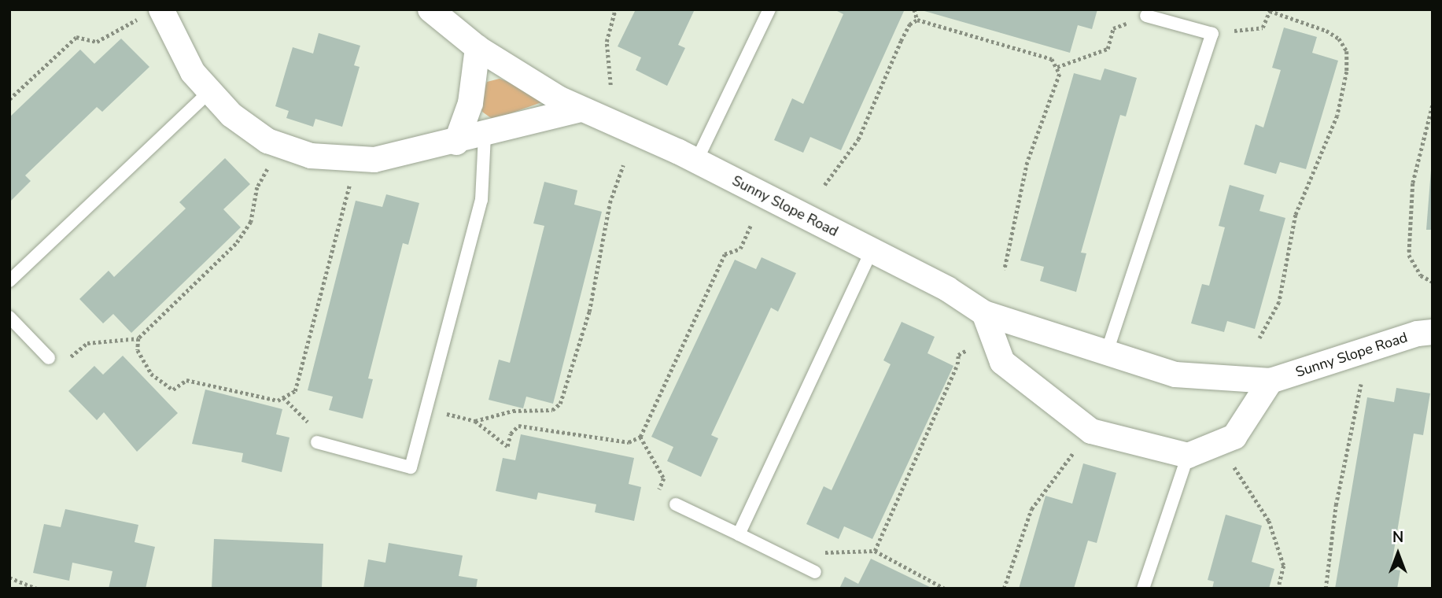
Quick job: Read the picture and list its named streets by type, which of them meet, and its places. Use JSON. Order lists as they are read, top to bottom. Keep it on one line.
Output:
{"streets":{"street":["Sunny Slope Road"]},"north":"top"}
